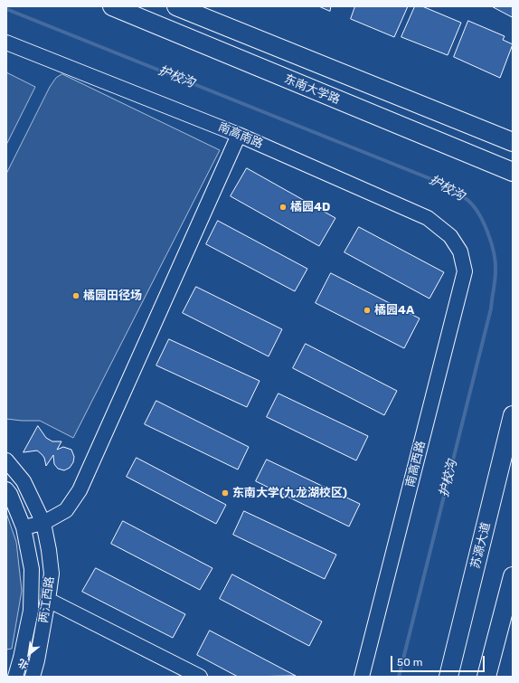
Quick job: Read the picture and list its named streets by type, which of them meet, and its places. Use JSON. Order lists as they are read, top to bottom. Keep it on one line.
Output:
{"streets":{"main road":["东南大学路","苏源大道"],"street":["南高南路","南高西路","两江西路"]},"crossings":[["南高南路","南高西路"]],"water":["护校沟"],"places":["橘园4D","橘园田径场","橘园4A","东南大学(九龙湖校区)"],"scale_bar":"50 m","north":"bottom left"}
